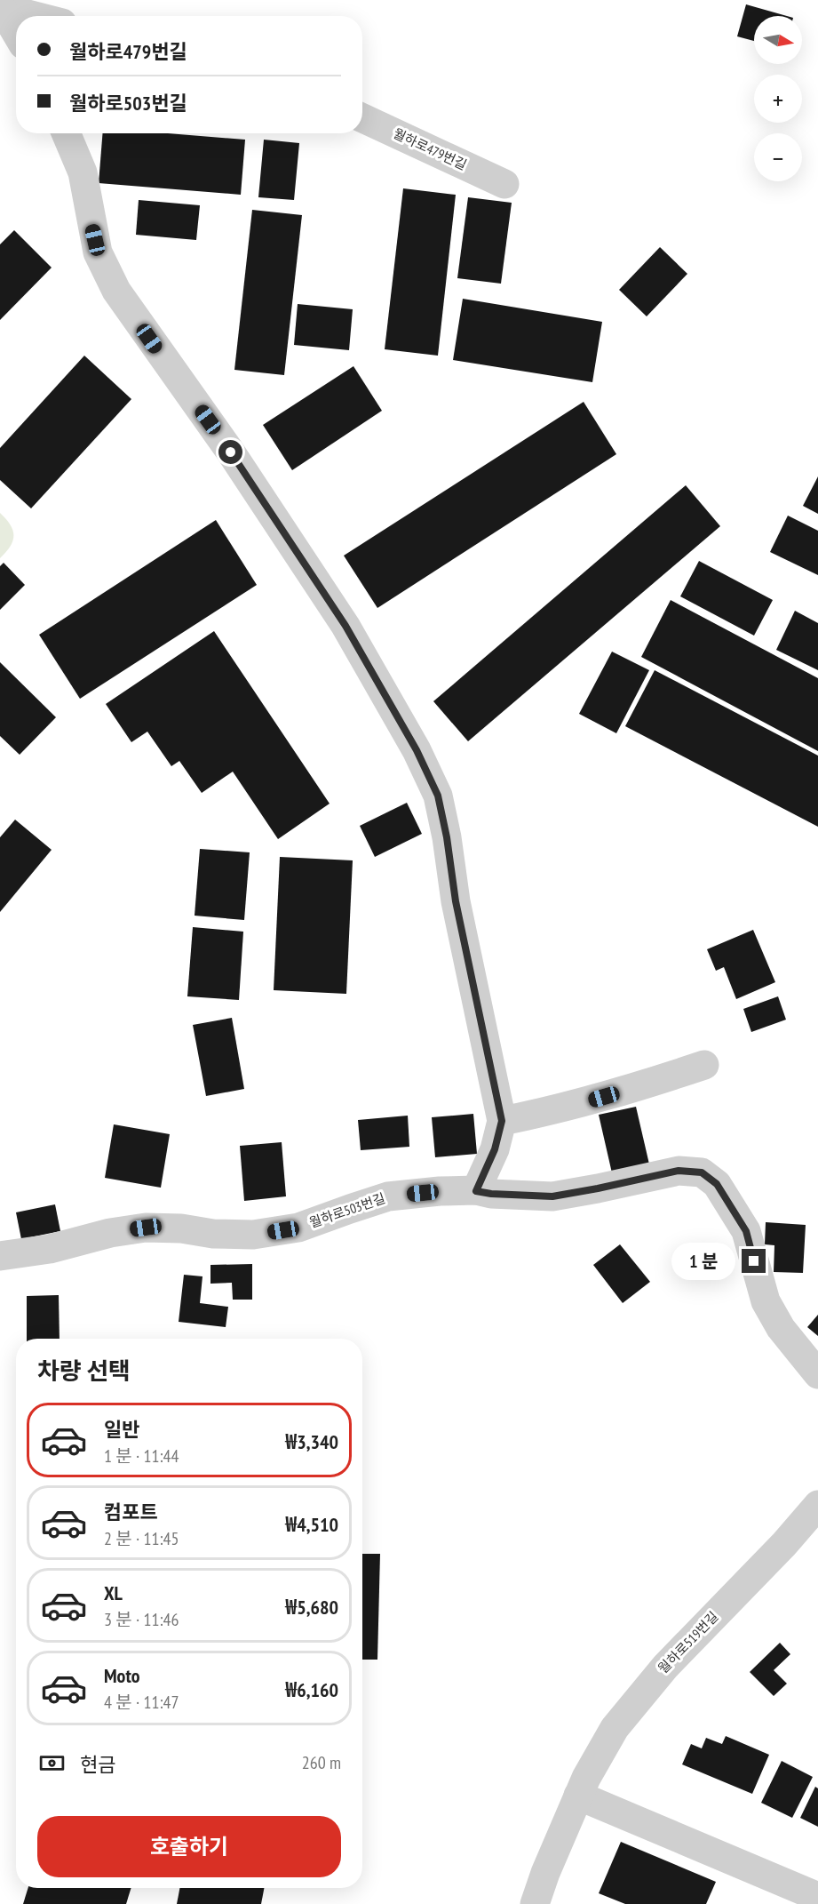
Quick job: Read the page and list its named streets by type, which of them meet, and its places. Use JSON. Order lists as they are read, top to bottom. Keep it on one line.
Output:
{"streets":{"lane":["월하로479번길","월하로503번길","월하로519번길"]},"north":"right","page":{"map_buttons":["+","−"],"banner":["월하로479번길","월하로503번길"],"bubble":"1 분","heading":"차량 선택","list":[{"name":"일반","note":"1 분 · 11:44","value":"₩3,340"},{"name":"컴포트","note":"2 분 · 11:45","value":"₩4,510"},{"name":"XL","note":"3 분 · 11:46","value":"₩5,680"},{"name":"Moto","note":"4 분 · 11:47","value":"₩6,160"}],"pay":["현금","260 m"],"buttons":"호출하기"}}
